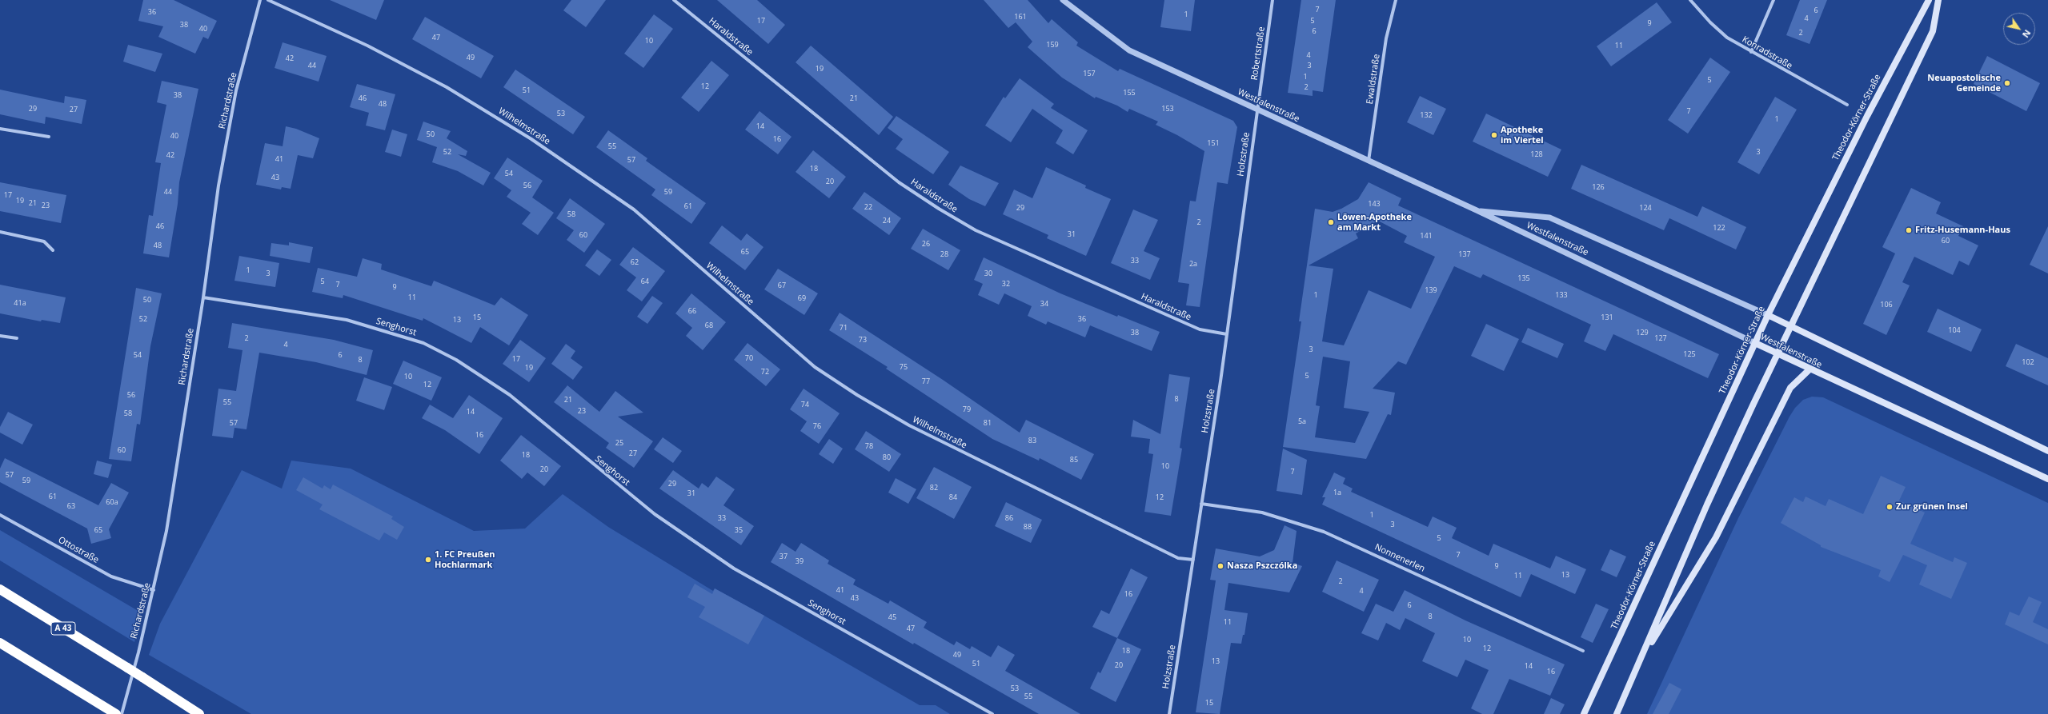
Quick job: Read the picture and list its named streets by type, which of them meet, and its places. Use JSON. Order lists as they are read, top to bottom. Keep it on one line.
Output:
{"streets":{"highway":["A 43"],"main road":["Westfalenstraße","Theodor-Körner-Straße"],"street":["Haraldstraße","Konradstraße","Robertstraße","Ewaldstraße","Richardstraße","Wilhelmstraße","Holzstraße","Senghorst","Ottostraße","Nonnenerlen"]},"crossings":[["Haraldstraße","Holzstraße"],["Robertstraße","Westfalenstraße"],["Robertstraße","Holzstraße"],["Ewaldstraße","Westfalenstraße"],["Richardstraße","Senghorst"],["Richardstraße","Ottostraße"],["Westfalenstraße","Theodor-Körner-Straße"],["Westfalenstraße","Holzstraße"],["Wilhelmstraße","Holzstraße"],["Holzstraße","Nonnenerlen"]],"places":["Neuapostolische Gemeinde","Apotheke im Viertel","Löwen-Apotheke am Markt","Fritz-Husemann-Haus","Zur grünen Insel","1. FC Preußen Hochlarmark","Nasza Pszczólka"],"house_numbers":["7","6","36","1","161","4","17","5","9","38","40","6","2","47","10","159","11","4","49","42","44","3","19","157","1","5","12","2","51","155","38","46","21","48","29","153","27","7","53","132","1","14","50","40","16","151","55","52","3","128","42","41","57","18","54","43","20","56","126","44","59","17","19","21","143","23","61","22","29","124","58","24","2","46","122","31","60","141","60","26","48","65","28","137","33","62","2a","1","3","30","135","5","64","32","7","67","9","139","1","133","11","69","50","41a","34","106","66","15","131","52","36","13","68","71","104","38","129","2","127","73","4","3","125","54","6","70","17","8","102","75","19","72","5","10","77","12","56","8","21","55","74","79","23","14","58","5a","57","81","76","16","83","25","78","60","27","18","80","85","10","20","7","57","59","29","82","1a","31","61","84","12","60a","63","1","33","86","3","88","65","35","5","7","37","39","9","13","11","2","41","4","16","43","6","8","45","11","47","10","12","18","49","13","51","20","14","16","53","55","15"],"north":"bottom right"}
